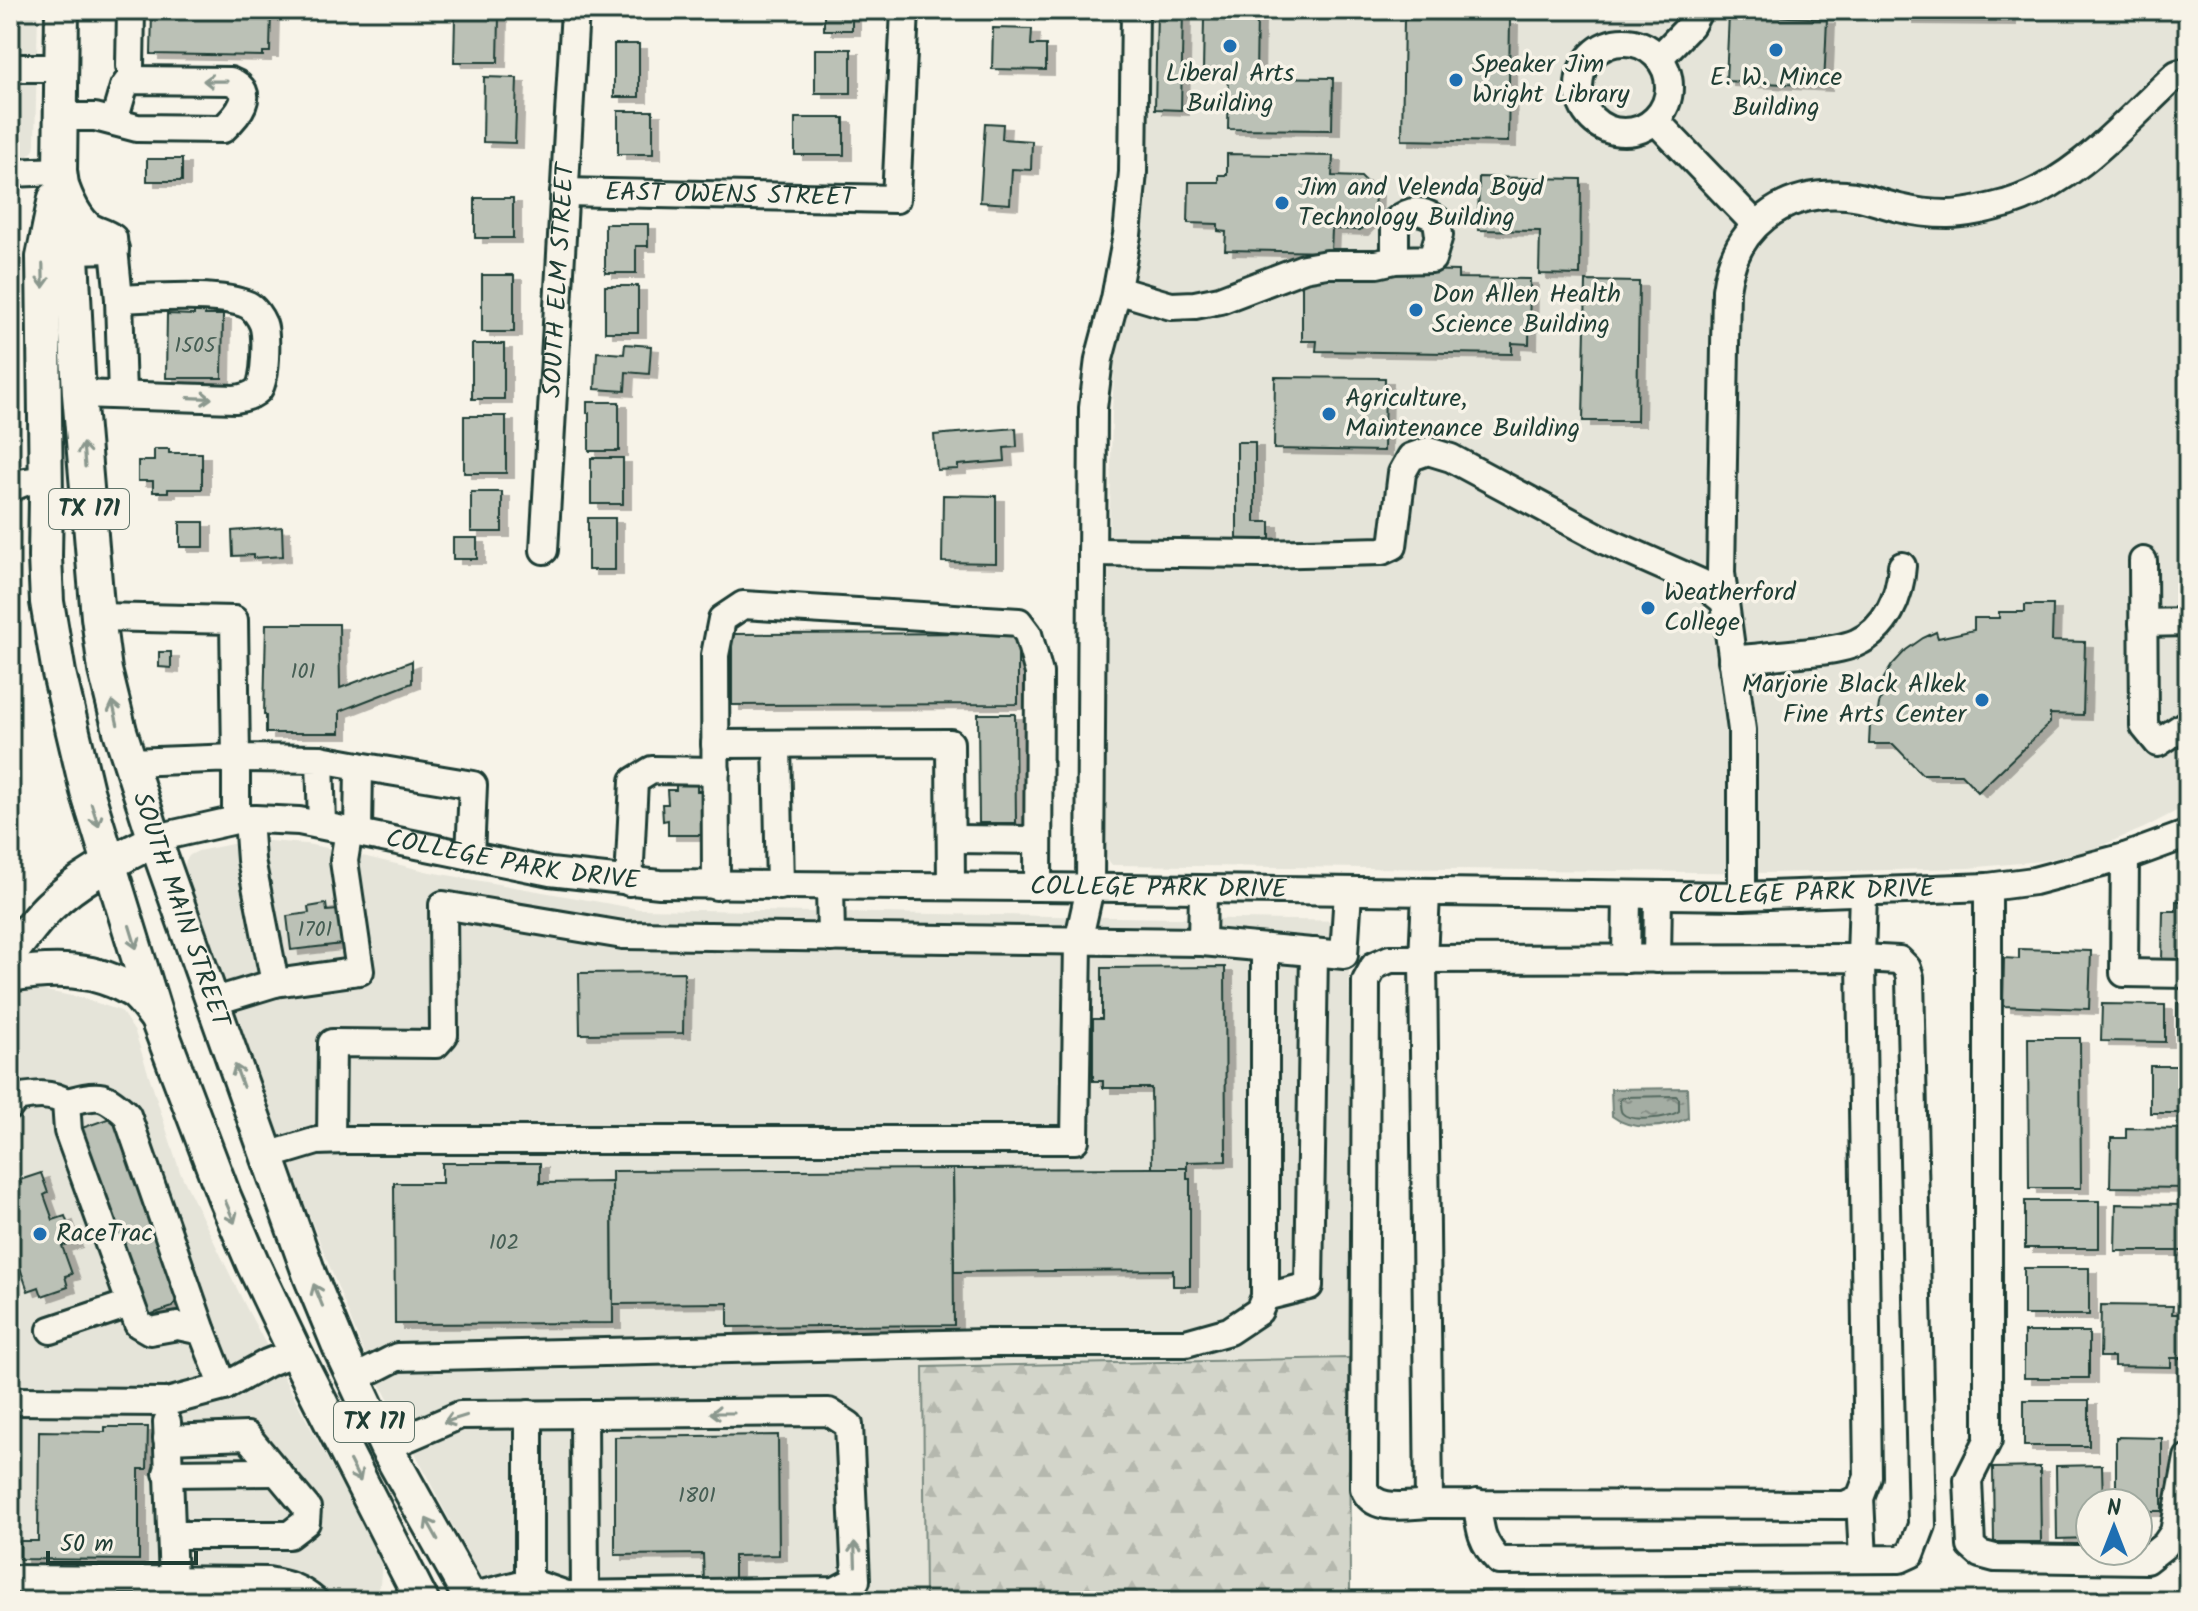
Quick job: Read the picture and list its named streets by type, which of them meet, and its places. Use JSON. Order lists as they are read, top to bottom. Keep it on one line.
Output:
{"streets":{"main road":["TX 171","SOUTH MAIN STREET"],"street":["EAST OWENS STREET","SOUTH ELM STREET","COLLEGE PARK DRIVE"]},"crossings":[["EAST OWENS STREET","SOUTH ELM STREET"],["COLLEGE PARK DRIVE","SOUTH MAIN STREET"]],"places":["Liberal Arts Building","E. W. Mince Building","Speaker Jim Wright Library","Jim and Velenda Boyd Technology Building","Don Allen Health Science Building","Agriculture, Maintenance Building","Weatherford College","Marjorie Black Alkek Fine Arts Center","RaceTrac"],"house_numbers":["1505","101","1701","102","1801"],"scale_bar":"50 m","north":"top"}
